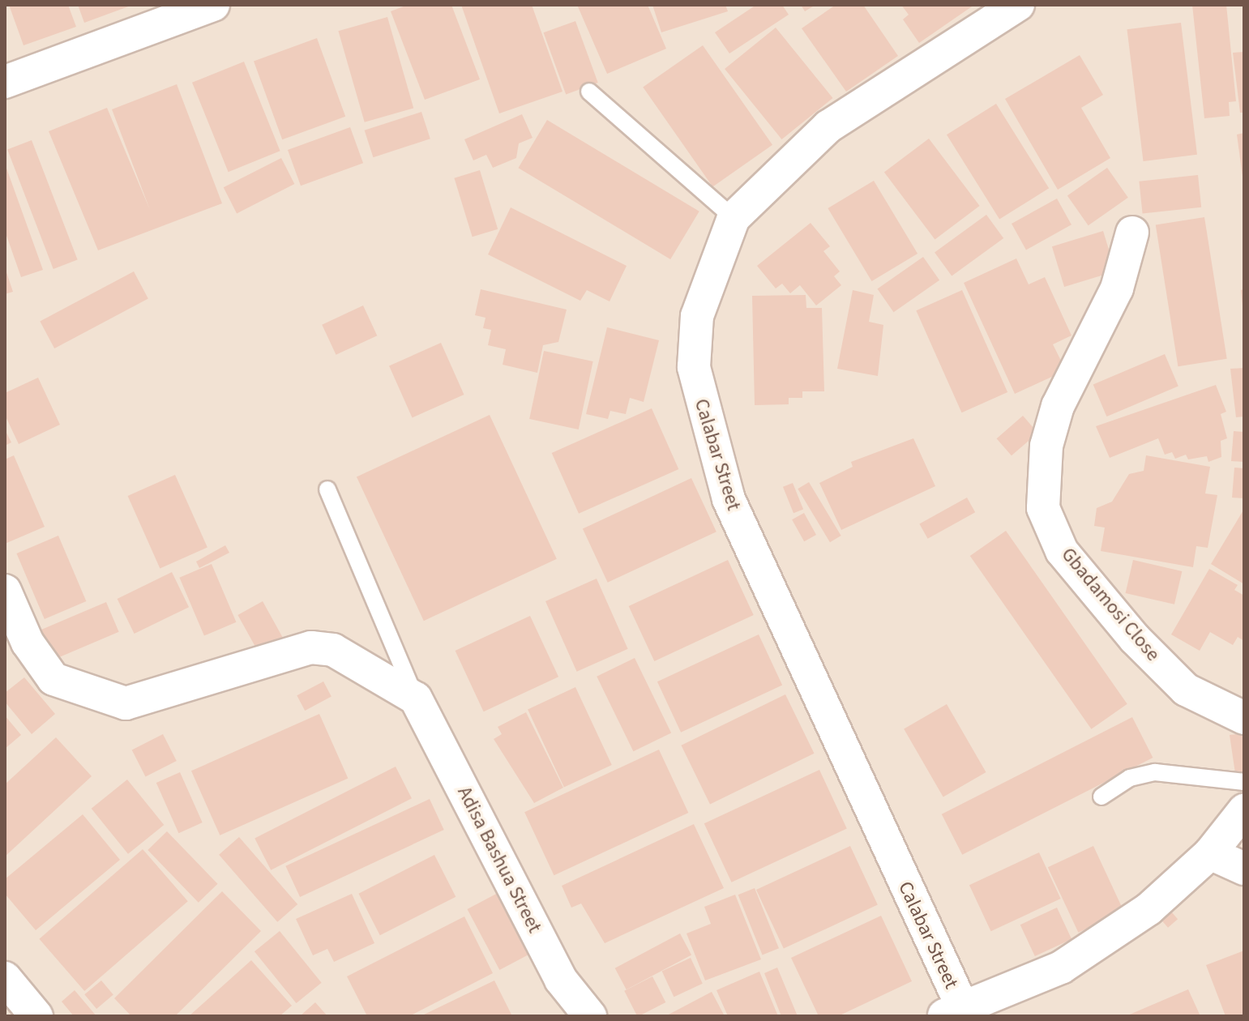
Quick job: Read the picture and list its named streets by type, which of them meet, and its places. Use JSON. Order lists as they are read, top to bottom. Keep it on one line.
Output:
{"streets":{"street":["Calabar Street","Gbadamosi Close","Adisa Bashua Street"]}}
